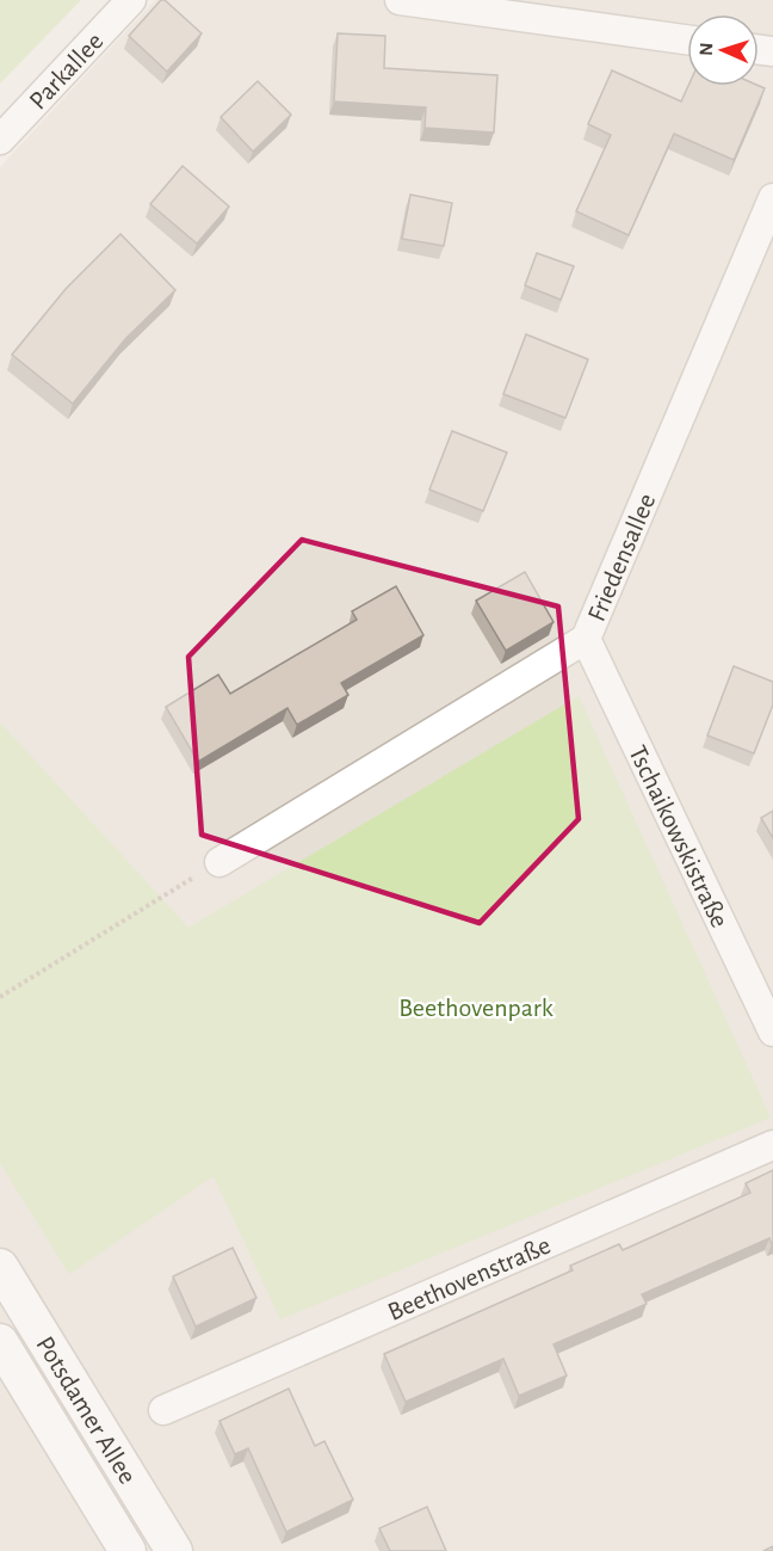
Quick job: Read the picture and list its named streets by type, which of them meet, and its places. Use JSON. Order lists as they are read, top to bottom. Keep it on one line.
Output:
{"streets":{"street":["Parkallee","Friedensallee","Tschaikowskistraße","Beethovenstraße","Potsdamer Allee"]},"crossings":[["Friedensallee","Tschaikowskistraße"]],"parks":["Beethovenpark"],"north":"left"}
